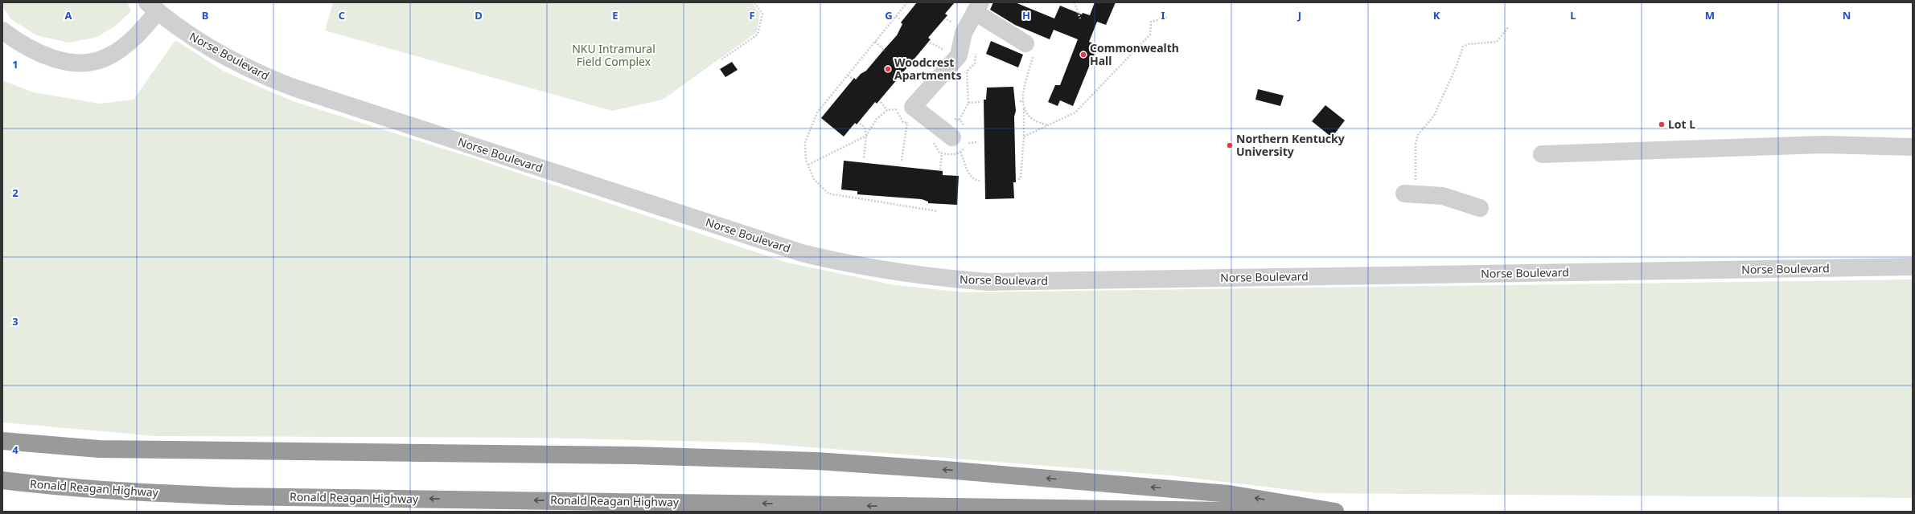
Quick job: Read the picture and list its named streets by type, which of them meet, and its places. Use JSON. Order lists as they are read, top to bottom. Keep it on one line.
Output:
{"streets":{"highway":["Ronald Reagan Highway"],"street":["Norse Boulevard"]},"parks":["NKU Intramural Field Complex"],"places":["Commonwealth Hall","Woodcrest Apartments","Lot L","Northern Kentucky University"],"grid":{"columns":["A","B","C","D","E","F","G","H","I","J","K","L","M","N"],"rows":["1","2","3","4"]}}
